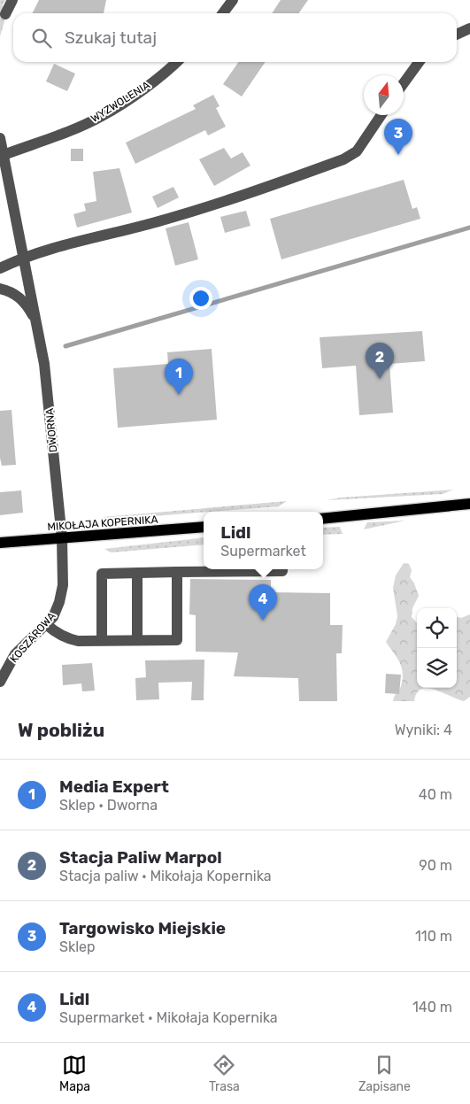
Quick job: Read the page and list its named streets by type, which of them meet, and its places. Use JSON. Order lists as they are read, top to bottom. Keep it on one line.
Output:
{"streets":{"main road":["MIKOŁAJA KOPERNIKA"],"street":["WYZWOLENIA","DWORNA","KOSZAROWA"]},"crossings":[["WYZWOLENIA","DWORNA"],["DWORNA","MIKOŁAJA KOPERNIKA"],["DWORNA","KOSZAROWA"],["MIKOŁAJA KOPERNIKA","KOSZAROWA"]],"north":"top","page":{"search":"Szukaj tutaj","pins":["3","2","1","4"],"popup":["Lidl","Supermarket"],"heading":["W pobliżu","Wyniki: 4"],"list":[{"mark":"1","name":"Media Expert","note":"Sklep · Dworna","value":"40 m"},{"mark":"2","name":"Stacja Paliw Marpol","note":"Stacja paliw · Mikołaja Kopernika","value":"90 m"},{"mark":"3","name":"Targowisko Miejskie","note":"Sklep","value":"110 m"},{"mark":"4","name":"Lidl","note":"Supermarket · Mikołaja Kopernika","value":"140 m"}],"nav":["Mapa","Trasa","Zapisane"]}}
